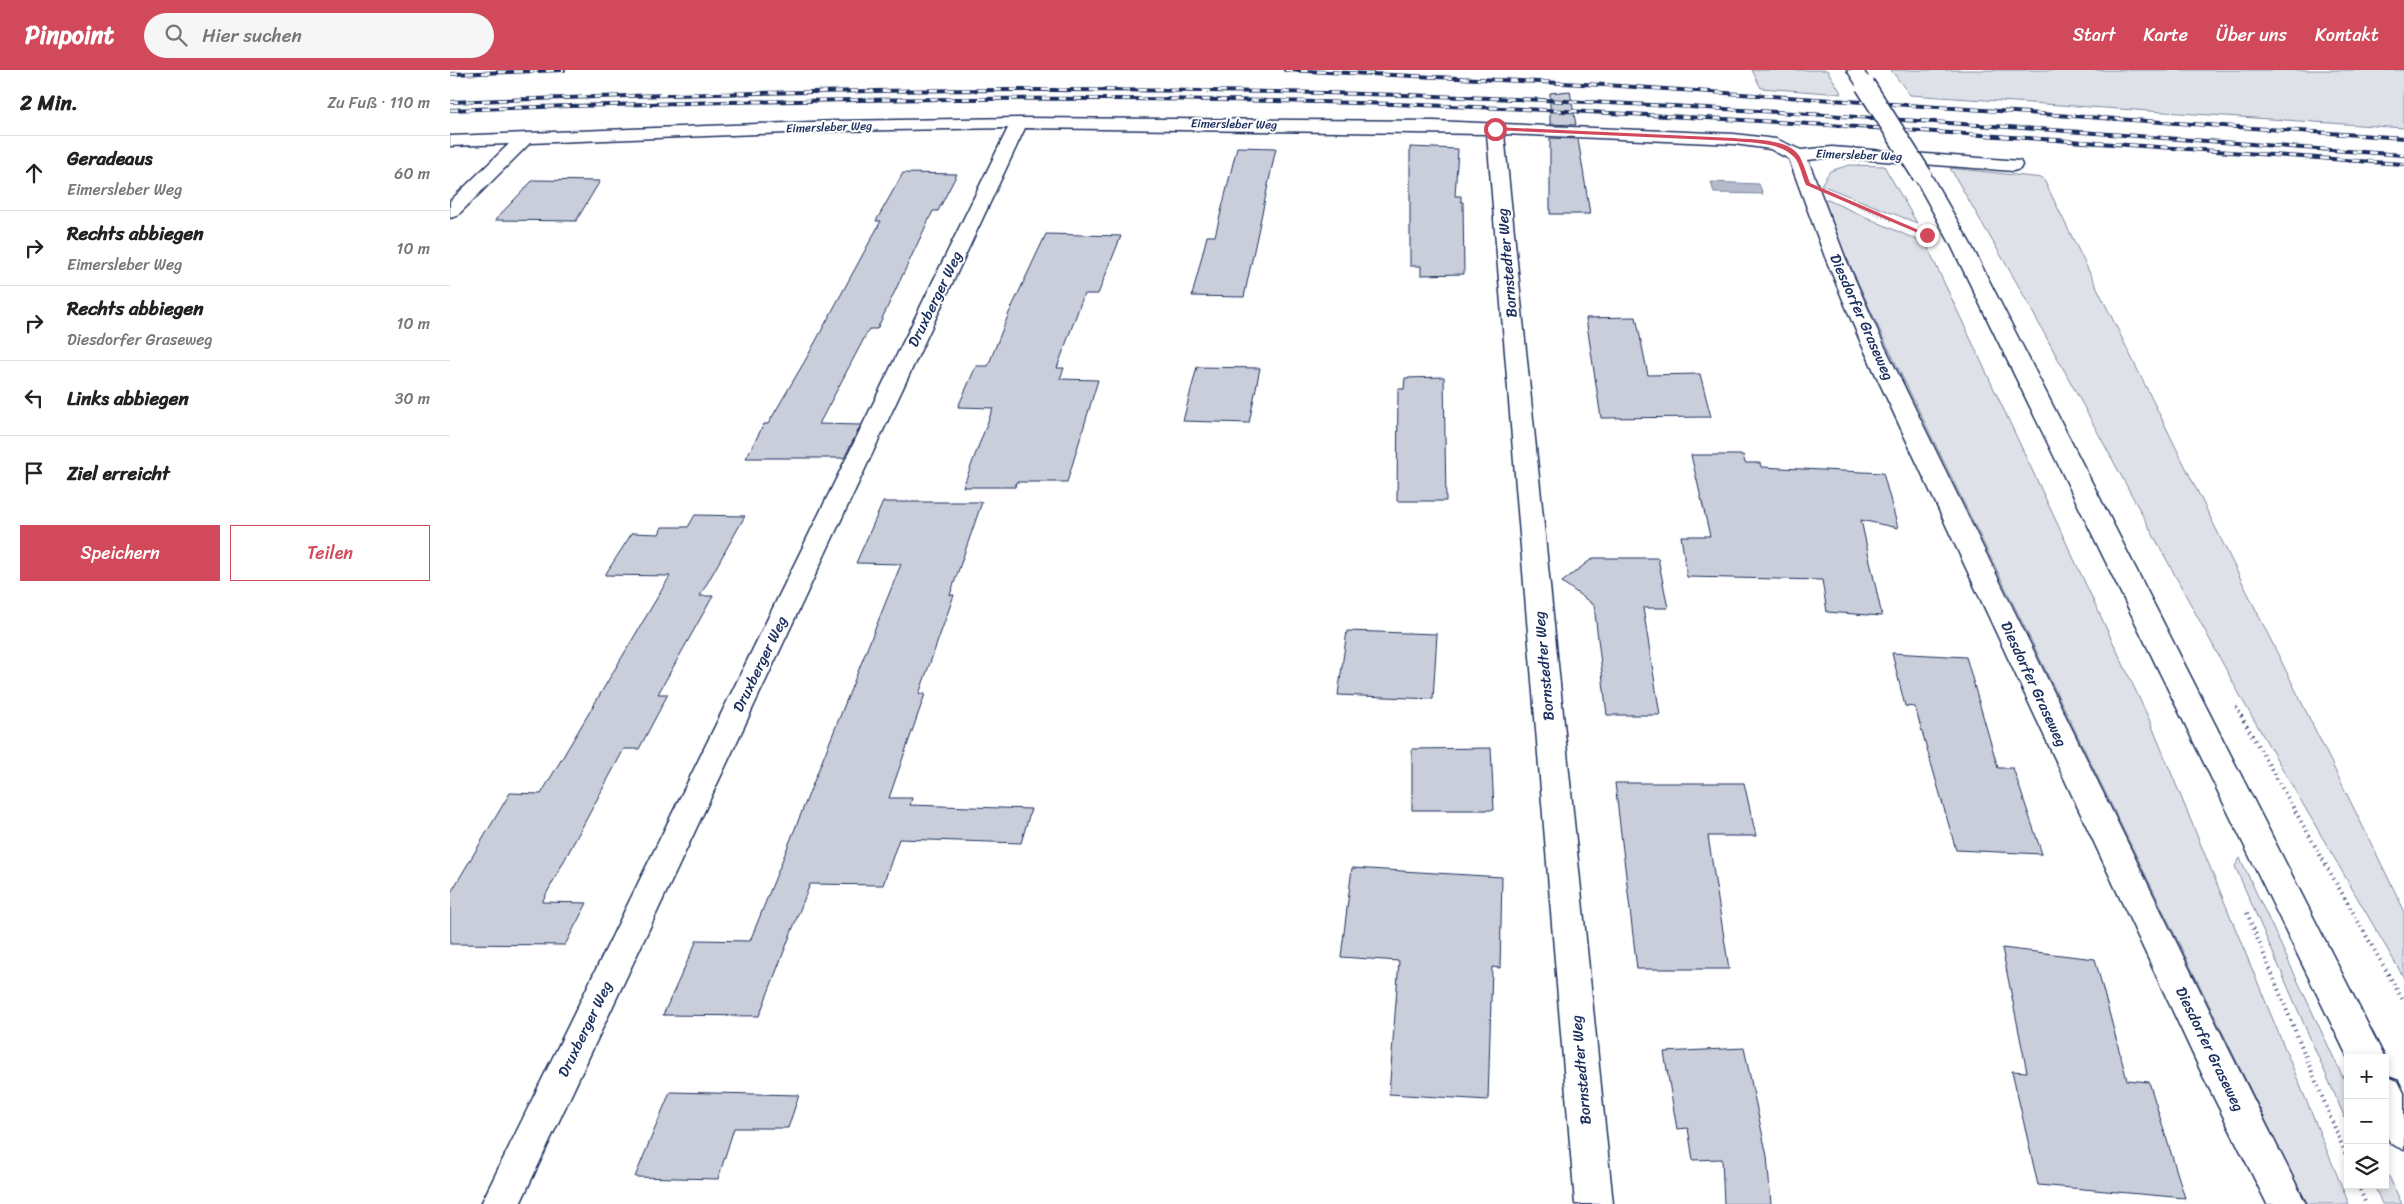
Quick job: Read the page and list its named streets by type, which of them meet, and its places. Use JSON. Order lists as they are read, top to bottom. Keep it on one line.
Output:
{"streets":{"street":["Eimersleber Weg","Bornstedter Weg","Druxberger Weg","Diesdorfer Graseweg"]},"crossings":[["Eimersleber Weg","Bornstedter Weg"],["Eimersleber Weg","Druxberger Weg"],["Eimersleber Weg","Diesdorfer Graseweg"]],"page":{"header":"Pinpoint","search":"Hier suchen","nav":["Start","Karte","Über uns","Kontakt"],"heading":["2 Min.","Zu Fuß · 110 m"],"list":[["Geradeaus","Eimersleber Weg","60 m"],["Rechts abbiegen","Eimersleber Weg","10 m"],["Rechts abbiegen","Diesdorfer Graseweg","10 m"],["Links abbiegen","30 m"],"Ziel erreicht"],"buttons":["Speichern","Teilen"],"map_buttons":["+","−"]}}
